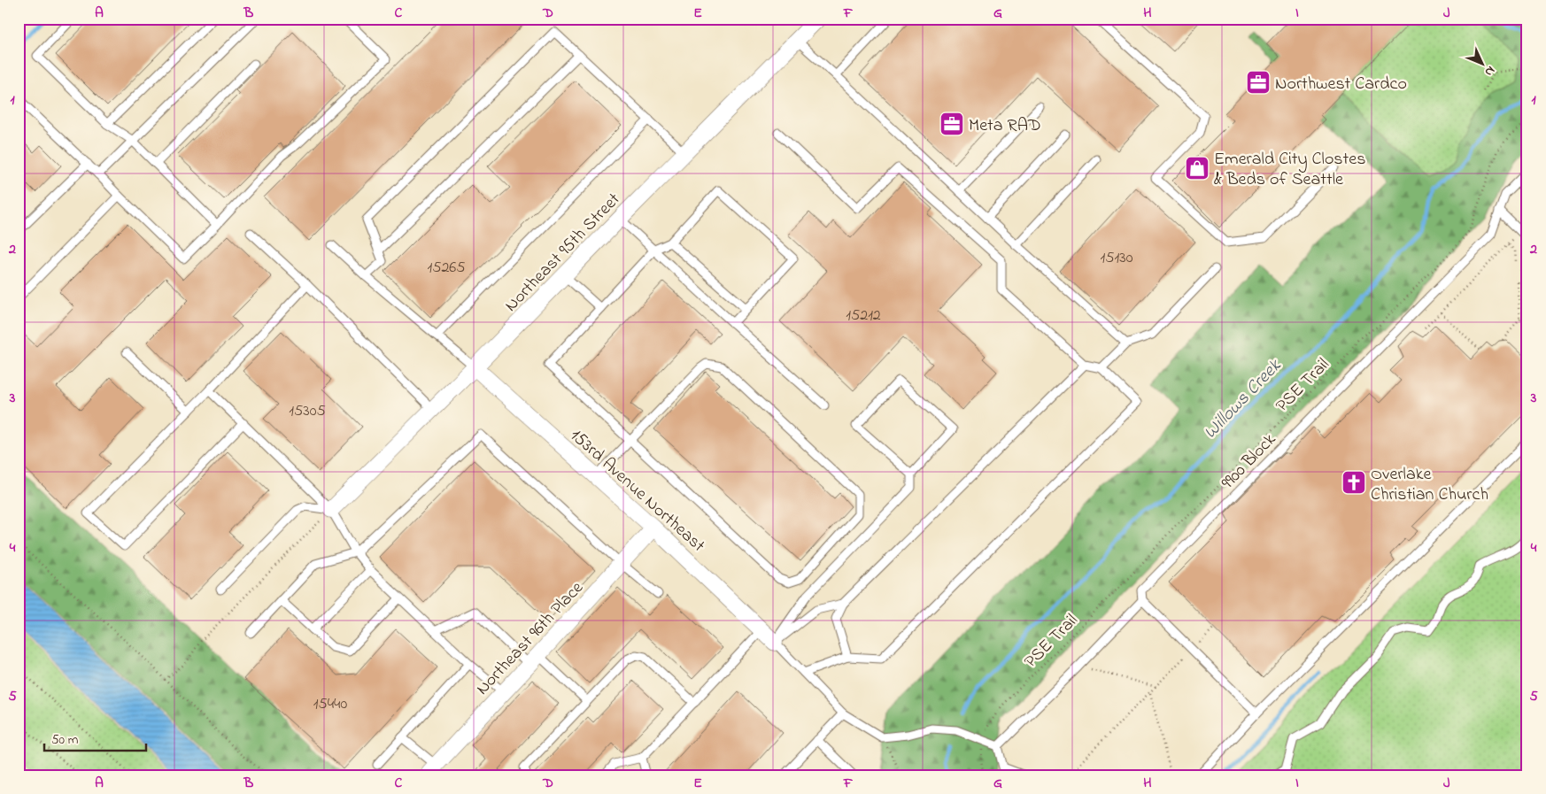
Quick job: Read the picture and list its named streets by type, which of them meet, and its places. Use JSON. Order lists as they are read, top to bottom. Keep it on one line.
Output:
{"streets":{"street":["Northeast 95th Street","153rd Avenue Northeast","Northeast 96th Place"],"lane":["9900 Block"],"path":["PSE Trail"]},"crossings":[["Northeast 95th Street","153rd Avenue Northeast"],["153rd Avenue Northeast","Northeast 96th Place"]],"water":["Willows Creek"],"places":{"office":["Northwest Cardco","Meta RAD"],"shop":["Emerald City Clostes & Beds of Seattle"],"church":["Overlake Christian Church"]},"house_numbers":["15130","15265","15212","15305","15440"],"scale_bar":"50 m","north":"bottom right","grid":{"columns":["A","B","C","D","E","F","G","H","I","J"],"rows":["1","2","3","4","5"]}}
